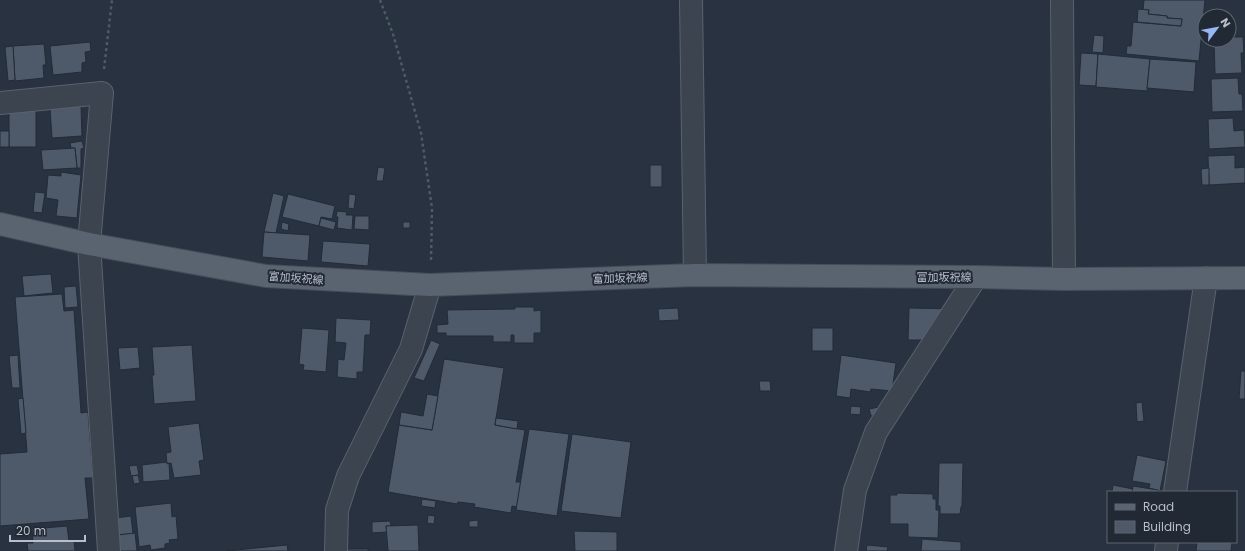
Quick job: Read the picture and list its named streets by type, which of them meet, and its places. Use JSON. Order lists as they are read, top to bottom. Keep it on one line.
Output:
{"streets":{"main road":["富加坂祝線"]},"legend":["Road","Building"],"scale_bar":"20 m","north":"top right"}
